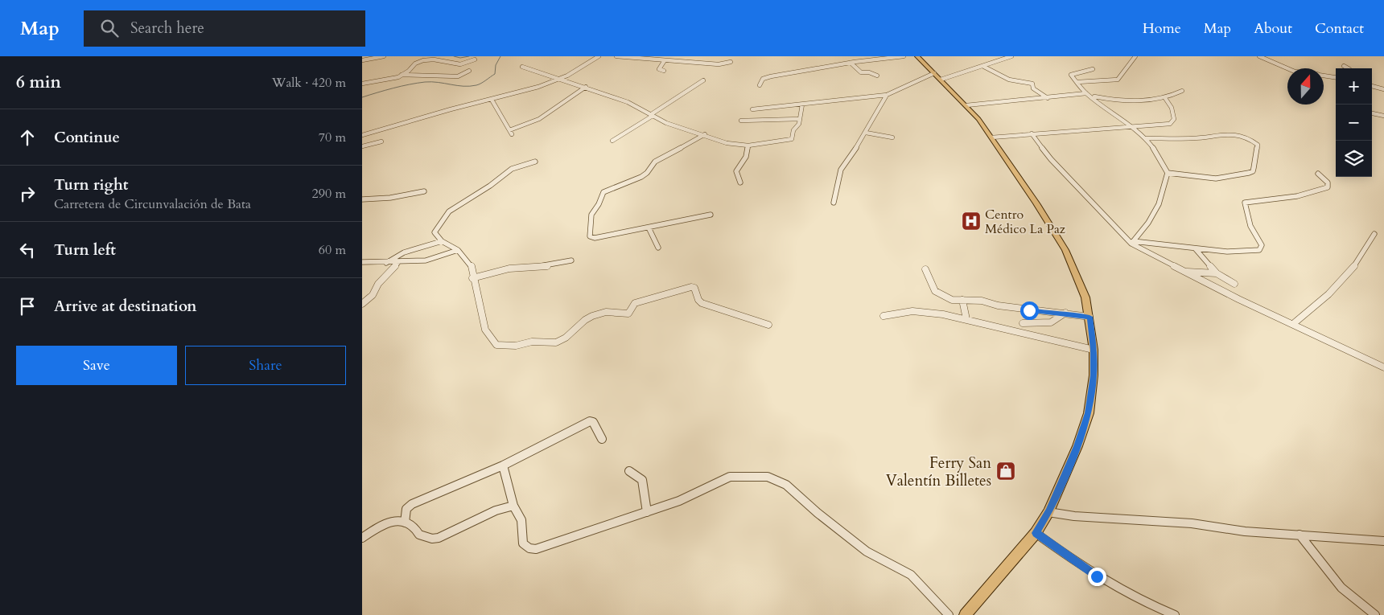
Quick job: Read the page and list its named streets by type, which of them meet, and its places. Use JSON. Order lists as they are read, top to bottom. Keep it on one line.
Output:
{"places":{"hospital":["Centro Médico La Paz"],"shop":["Ferry San Valentín Billetes"]},"north":"top","page":{"header":"Map","search":"Search here","nav":["Home","Map","About","Contact"],"heading":["6 min","Walk · 420 m"],"map_buttons":["+","−"],"list":[["Continue","70 m"],["Turn right","Carretera de Circunvalación de Bata","290 m"],["Turn left","60 m"],"Arrive at destination"],"buttons":["Save","Share"]}}
